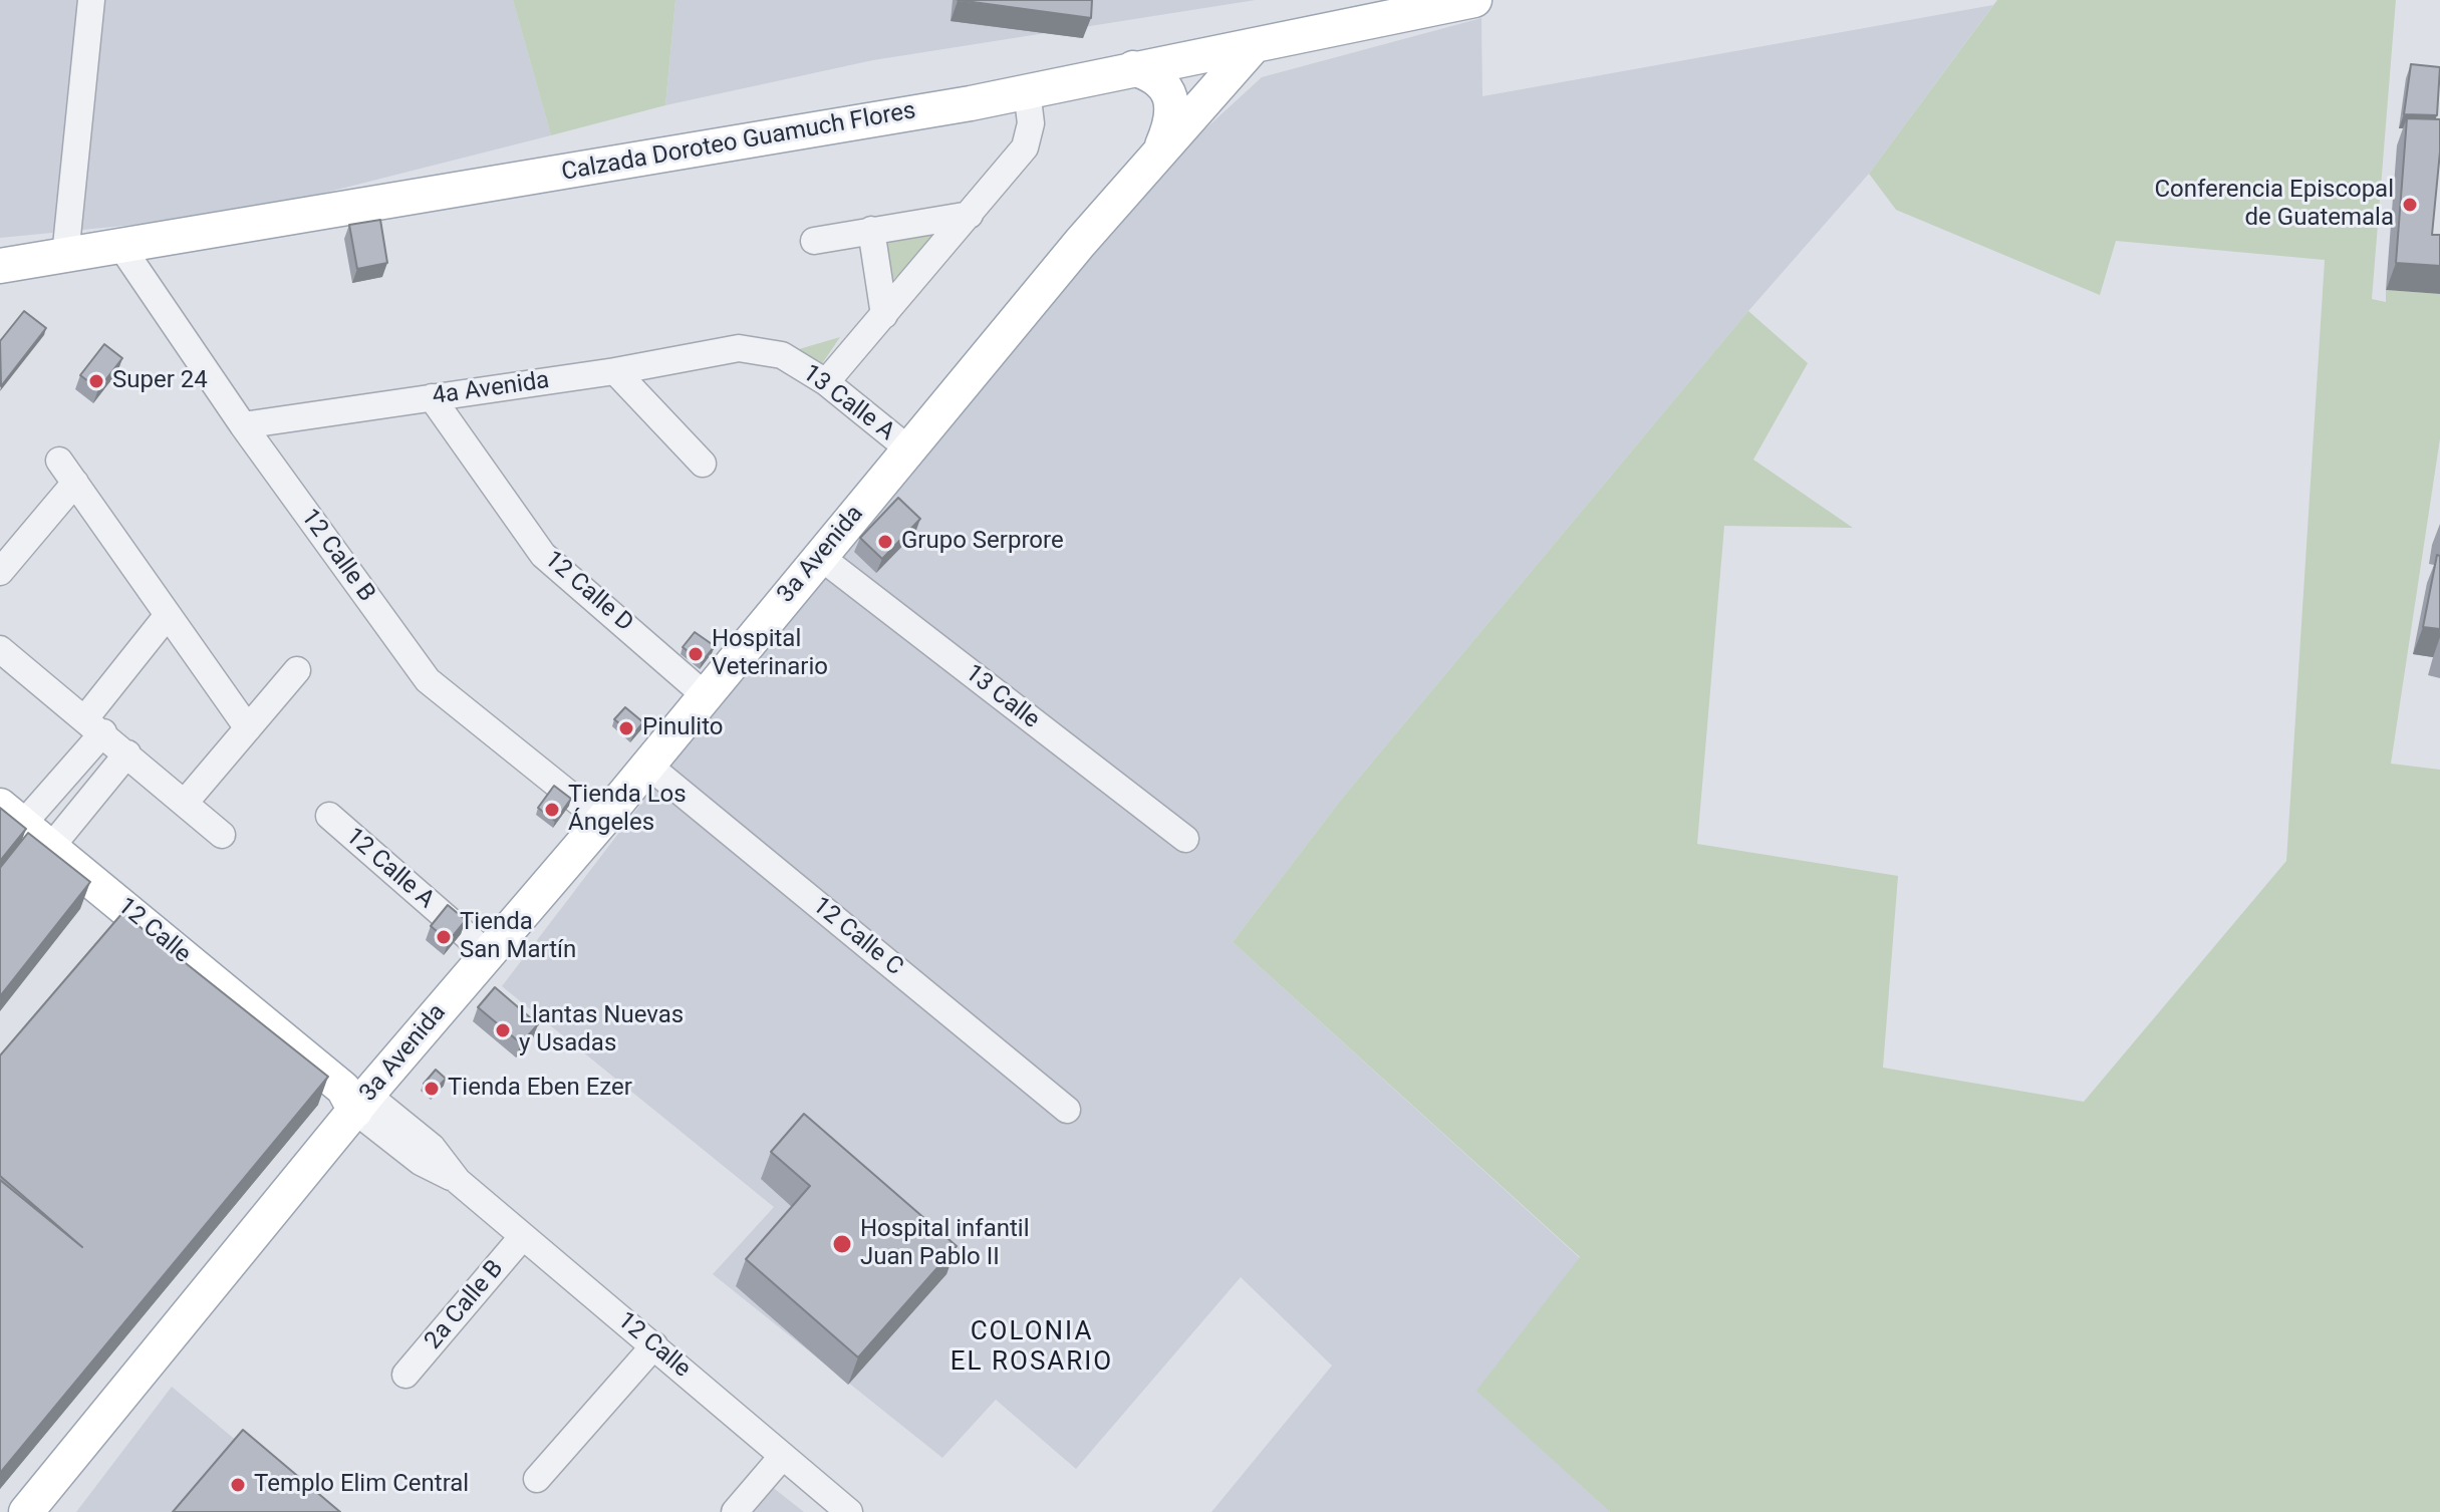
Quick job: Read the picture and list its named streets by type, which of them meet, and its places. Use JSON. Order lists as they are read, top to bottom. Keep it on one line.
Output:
{"streets":{"main road":["Calzada Doroteo Guamuch Flores","3a Avenida","12 Calle"],"street":["4a Avenida","13 Calle A","12 Calle B","12 Calle D","13 Calle","12 Calle A","12 Calle C","2a Calle B"]},"crossings":[["Calzada Doroteo Guamuch Flores","3a Avenida"],["Calzada Doroteo Guamuch Flores","12 Calle B"],["4a Avenida","13 Calle A"],["4a Avenida","12 Calle B"],["4a Avenida","12 Calle D"],["13 Calle A","3a Avenida"],["3a Avenida","12 Calle B"],["3a Avenida","12 Calle D"],["3a Avenida","13 Calle"],["3a Avenida","12 Calle A"],["3a Avenida","12 Calle"],["3a Avenida","12 Calle C"],["12 Calle","2a Calle B"]],"districts":["COLONIA EL ROSARIO"],"places":["Conferencia Episcopal de Guatemala","Super 24","Grupo Serprore","Hospital Veterinario","Pinulito","Tienda Los Ángeles","Tienda San Martín","Llantas Nuevas y Usadas","Tienda Eben Ezer","Hospital infantil Juan Pablo II","Templo Elim Central"]}
